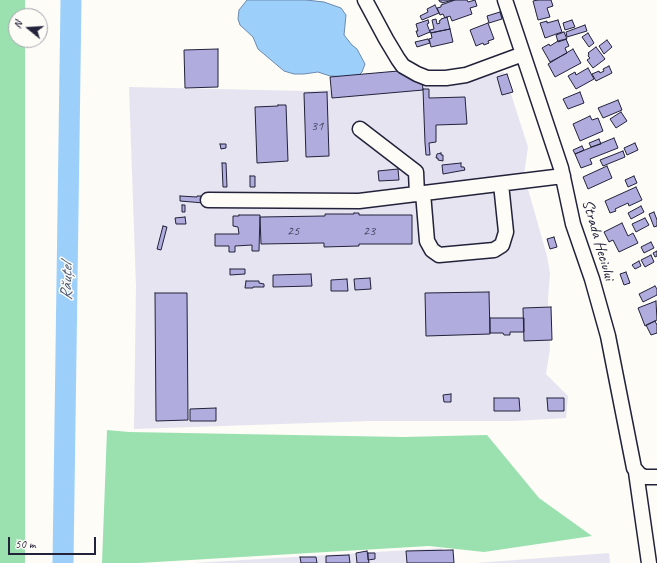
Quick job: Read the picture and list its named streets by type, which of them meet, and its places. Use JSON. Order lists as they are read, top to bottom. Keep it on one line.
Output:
{"streets":{"street":["Strada Heciului"]},"water":["Răuțel"],"house_numbers":["31","25","23"],"scale_bar":"50 m","north":"left"}
